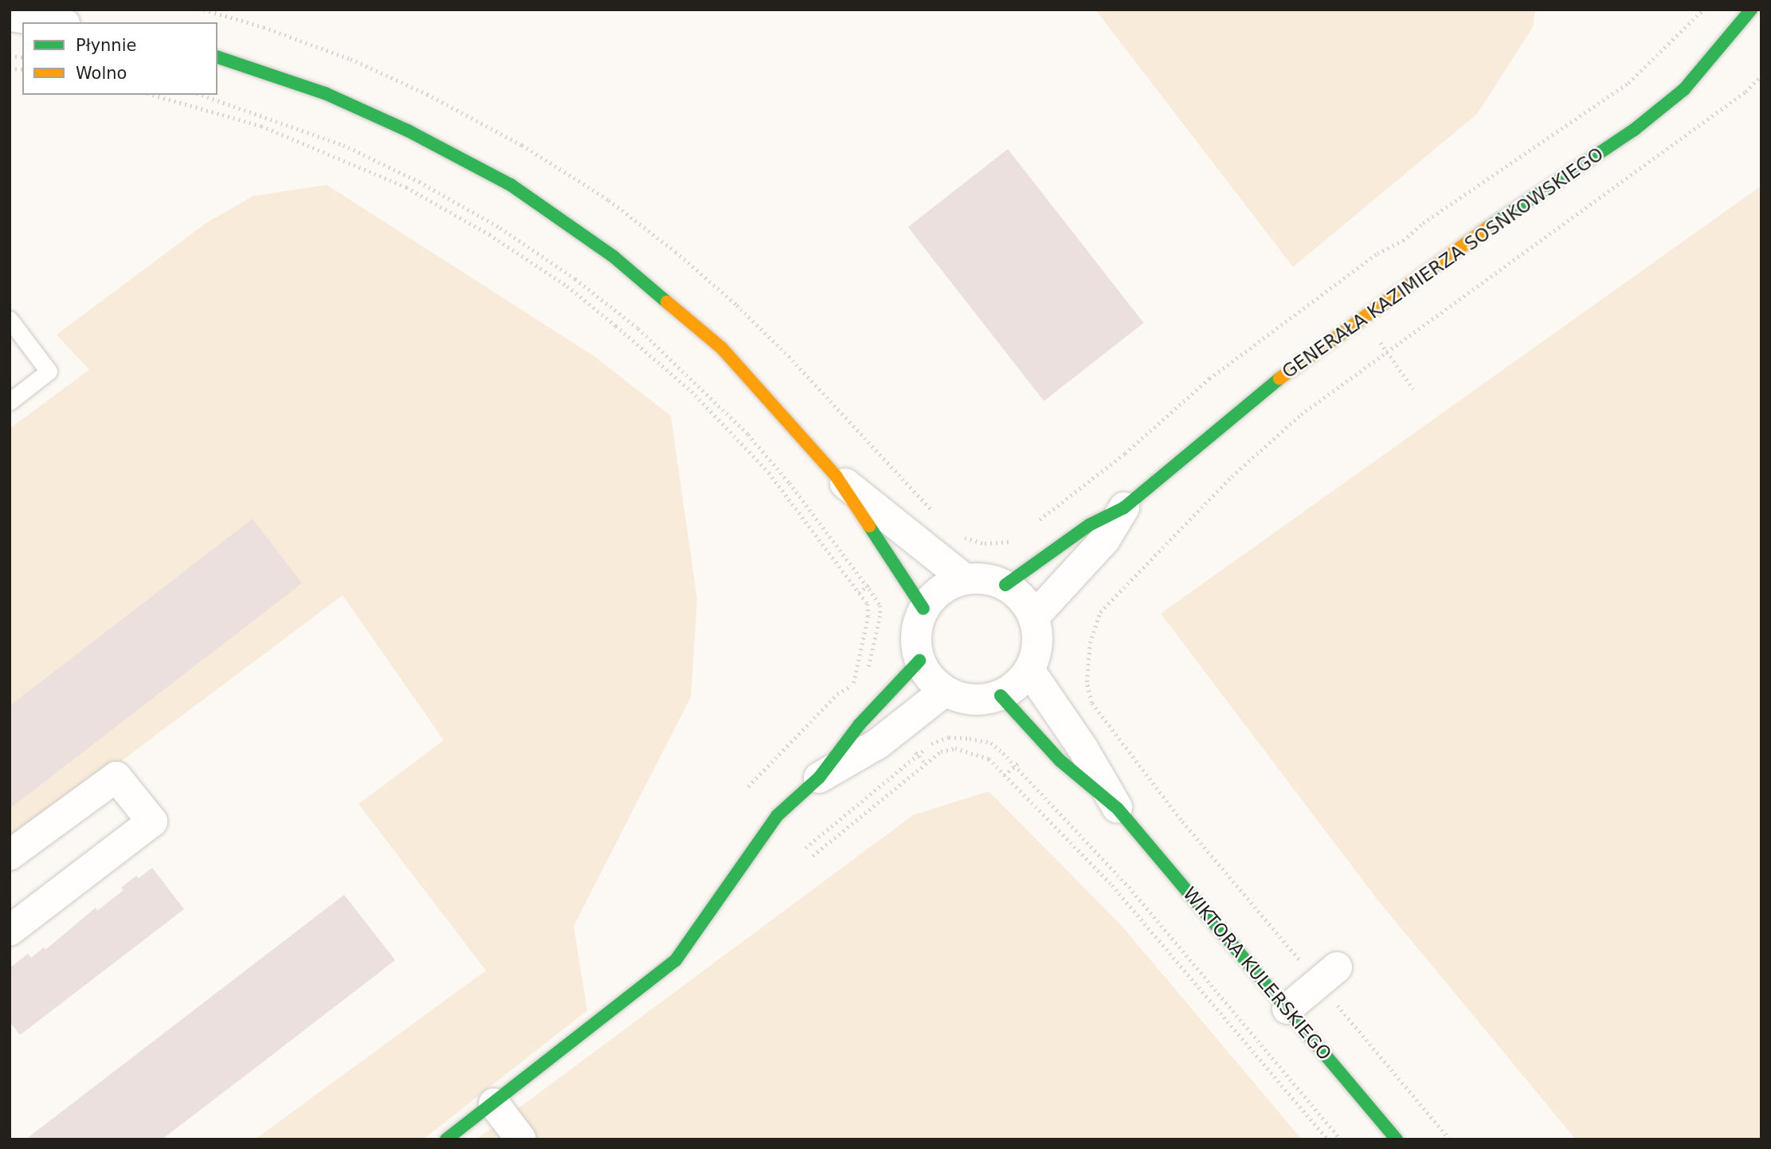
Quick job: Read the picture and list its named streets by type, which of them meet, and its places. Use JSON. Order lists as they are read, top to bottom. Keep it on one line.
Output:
{"streets":{"street":["GENERAŁA KAZIMIERZA SOSNKOWSKIEGO","WIKTORA KULERSKIEGO"]},"crossings":[["GENERAŁA KAZIMIERZA SOSNKOWSKIEGO","WIKTORA KULERSKIEGO"]],"legend":["Płynnie","Wolno"]}
